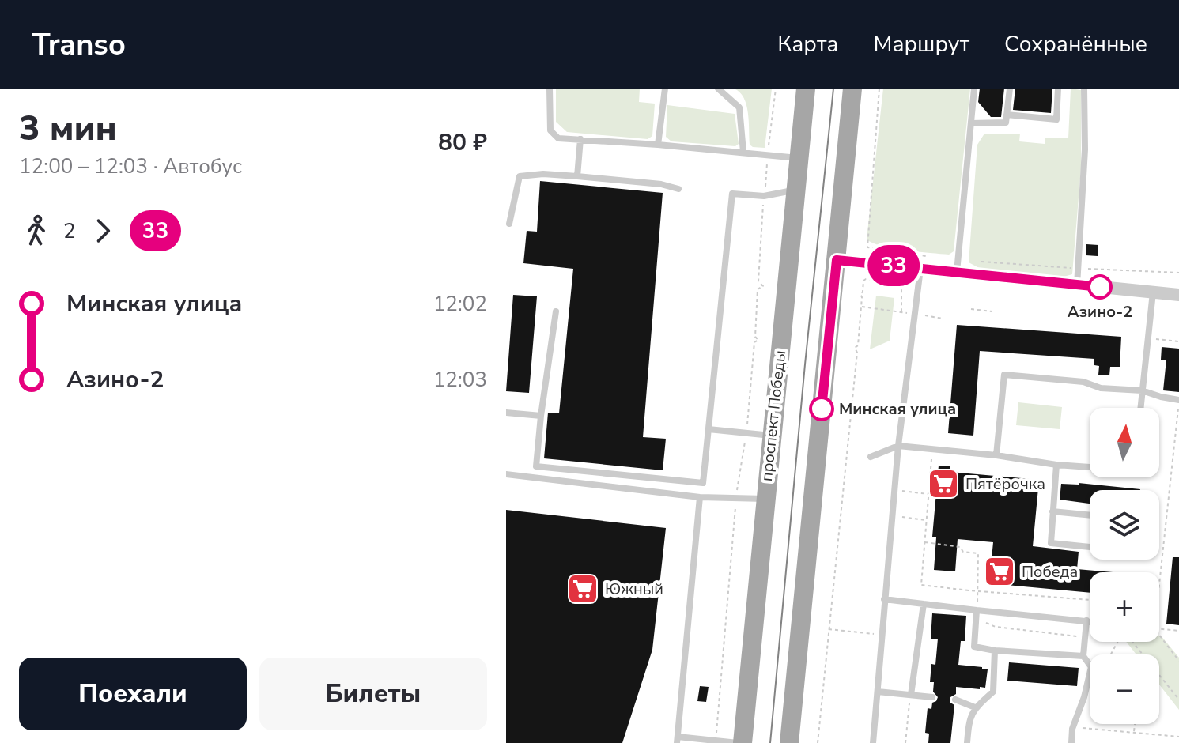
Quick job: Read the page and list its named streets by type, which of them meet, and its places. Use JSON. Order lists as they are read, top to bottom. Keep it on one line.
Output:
{"streets":{"main road":["проспект Победы"]},"places":{"other":["Азино-2","Минская улица"],"supermarket":["Пятёрочка","Победа","Южный"]},"lines":["bus line 33"],"north":"top","page":{"header":"Transo","nav":["Карта","Маршрут","Сохранённые"],"heading":["3 мин","12:00 – 12:03 · Автобус","80 ₽"],"on_map":"33","legs":["2","33"],"list":[{"name":"Минская улица","value":"12:02"},{"name":"Азино-2","value":"12:03"}],"map_buttons":["+","−"],"buttons":["Поехали","Билеты"]}}
